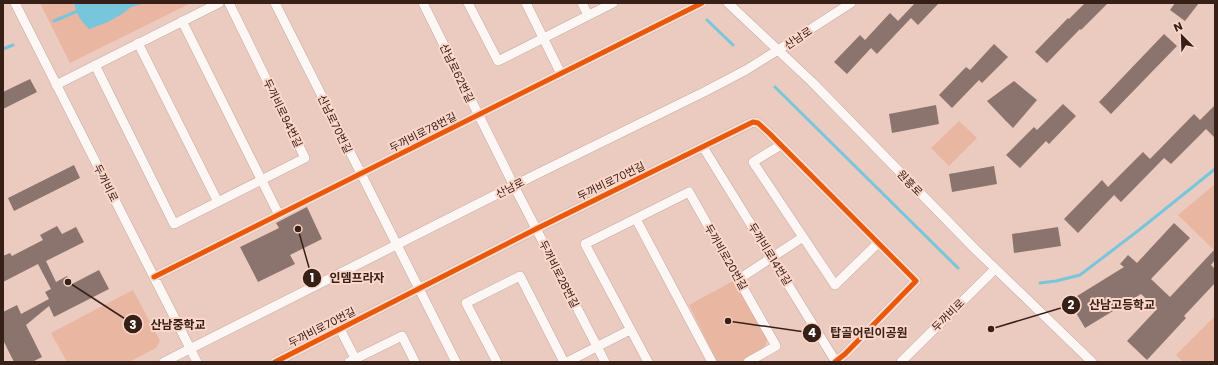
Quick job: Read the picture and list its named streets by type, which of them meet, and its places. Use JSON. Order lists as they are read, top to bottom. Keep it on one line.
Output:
{"streets":{"street":["산남로","산남로62번길","두꺼비로94번길","산남로70번길","두꺼비로78번길","두꺼비로70번길","두꺼비로","원흥로","두꺼비로14번길","두꺼비로20번길","두꺼비로28번길"]},"crossings":[["산남로","산남로62번길"],["산남로","산남로70번길"],["산남로","두꺼비로"],["산남로","원흥로"],["산남로","두꺼비로28번길"],["산남로62번길","두꺼비로78번길"],["산남로62번길","두꺼비로28번길"],["산남로70번길","두꺼비로78번길"],["산남로70번길","두꺼비로70번길"],["두꺼비로78번길","두꺼비로"],["두꺼비로70번길","두꺼비로14번길"],["두꺼비로70번길","두꺼비로28번길"],["두꺼비로","원흥로"]],"places":["인뎀프라자","산남중학교","탑골어린이공원","산남고등학교"],"north":"top left"}
